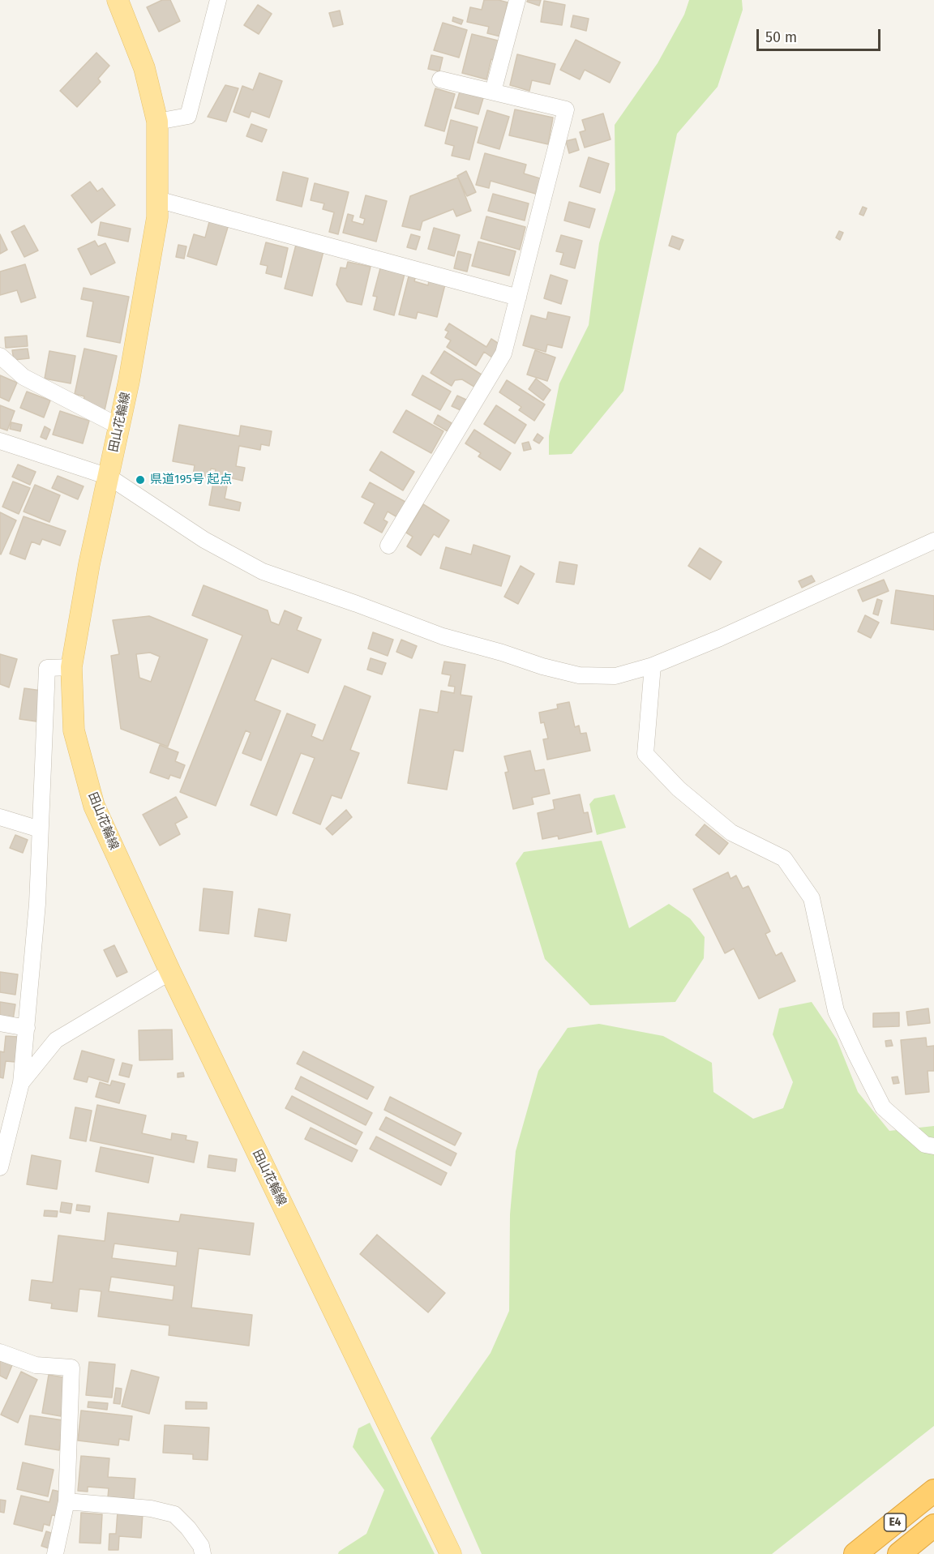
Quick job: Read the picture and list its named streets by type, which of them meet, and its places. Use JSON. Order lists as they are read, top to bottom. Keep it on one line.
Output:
{"streets":{"highway":["E4"],"main road":["田山花輪線"]},"places":["県道195号 起点"],"scale_bar":"50 m"}
